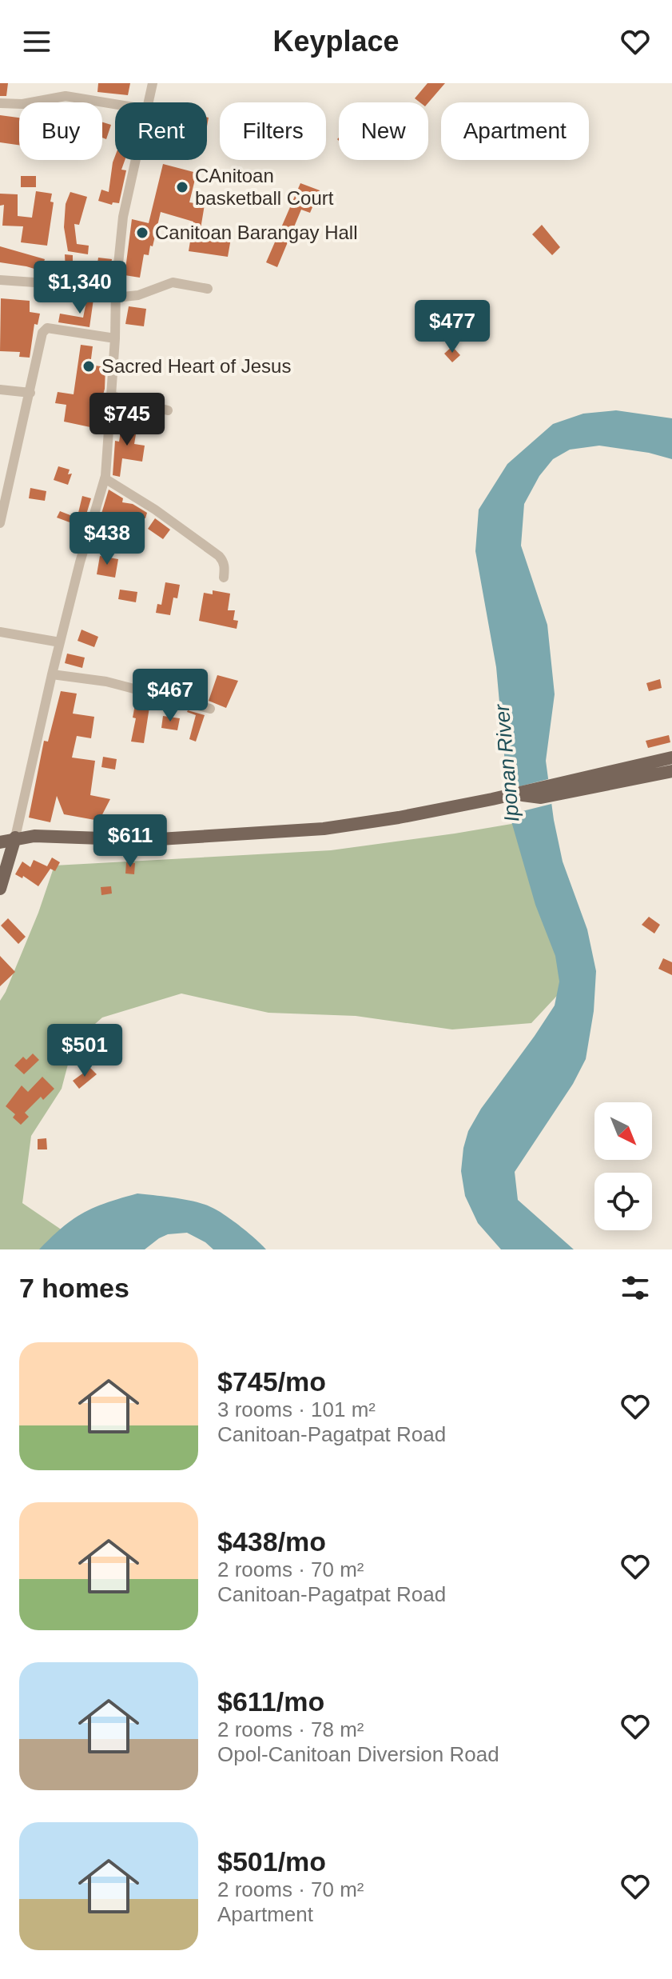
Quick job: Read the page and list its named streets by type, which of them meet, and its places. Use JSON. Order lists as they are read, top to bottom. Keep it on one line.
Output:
{"water":["Iponan River"],"places":["CAnitoan basketball Court","Canitoan Barangay Hall","Sacred Heart of Jesus"],"north":"bottom right","page":{"header":"Keyplace","chip":["Buy","Rent","Filters","New","Apartment"],"price":["$1,340","$477","$745","$438","$467","$611","$501"],"heading":"7 homes","list":[{"name":"$745/mo","note":"3 rooms · 101 m² · Canitoan-Pagatpat Road"},{"name":"$438/mo","note":"2 rooms · 70 m² · Canitoan-Pagatpat Road"},{"name":"$611/mo","note":"2 rooms · 78 m² · Opol-Canitoan Diversion Road"},{"name":"$501/mo","note":"2 rooms · 70 m² · Apartment"}]}}
